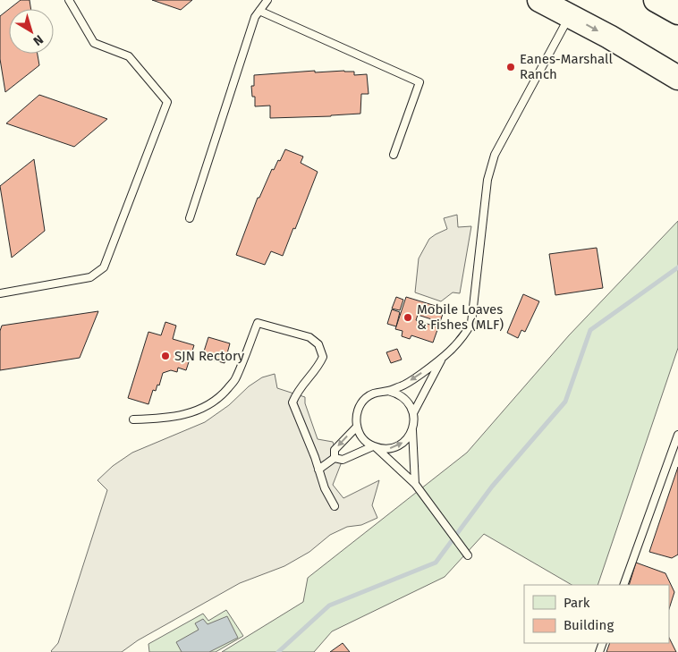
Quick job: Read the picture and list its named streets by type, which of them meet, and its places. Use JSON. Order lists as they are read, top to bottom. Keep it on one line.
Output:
{"places":["Eanes-Marshall Ranch","Mobile Loaves & Fishes (MLF)","SJN Rectory"],"legend":["Park","Building"],"north":"bottom right"}
